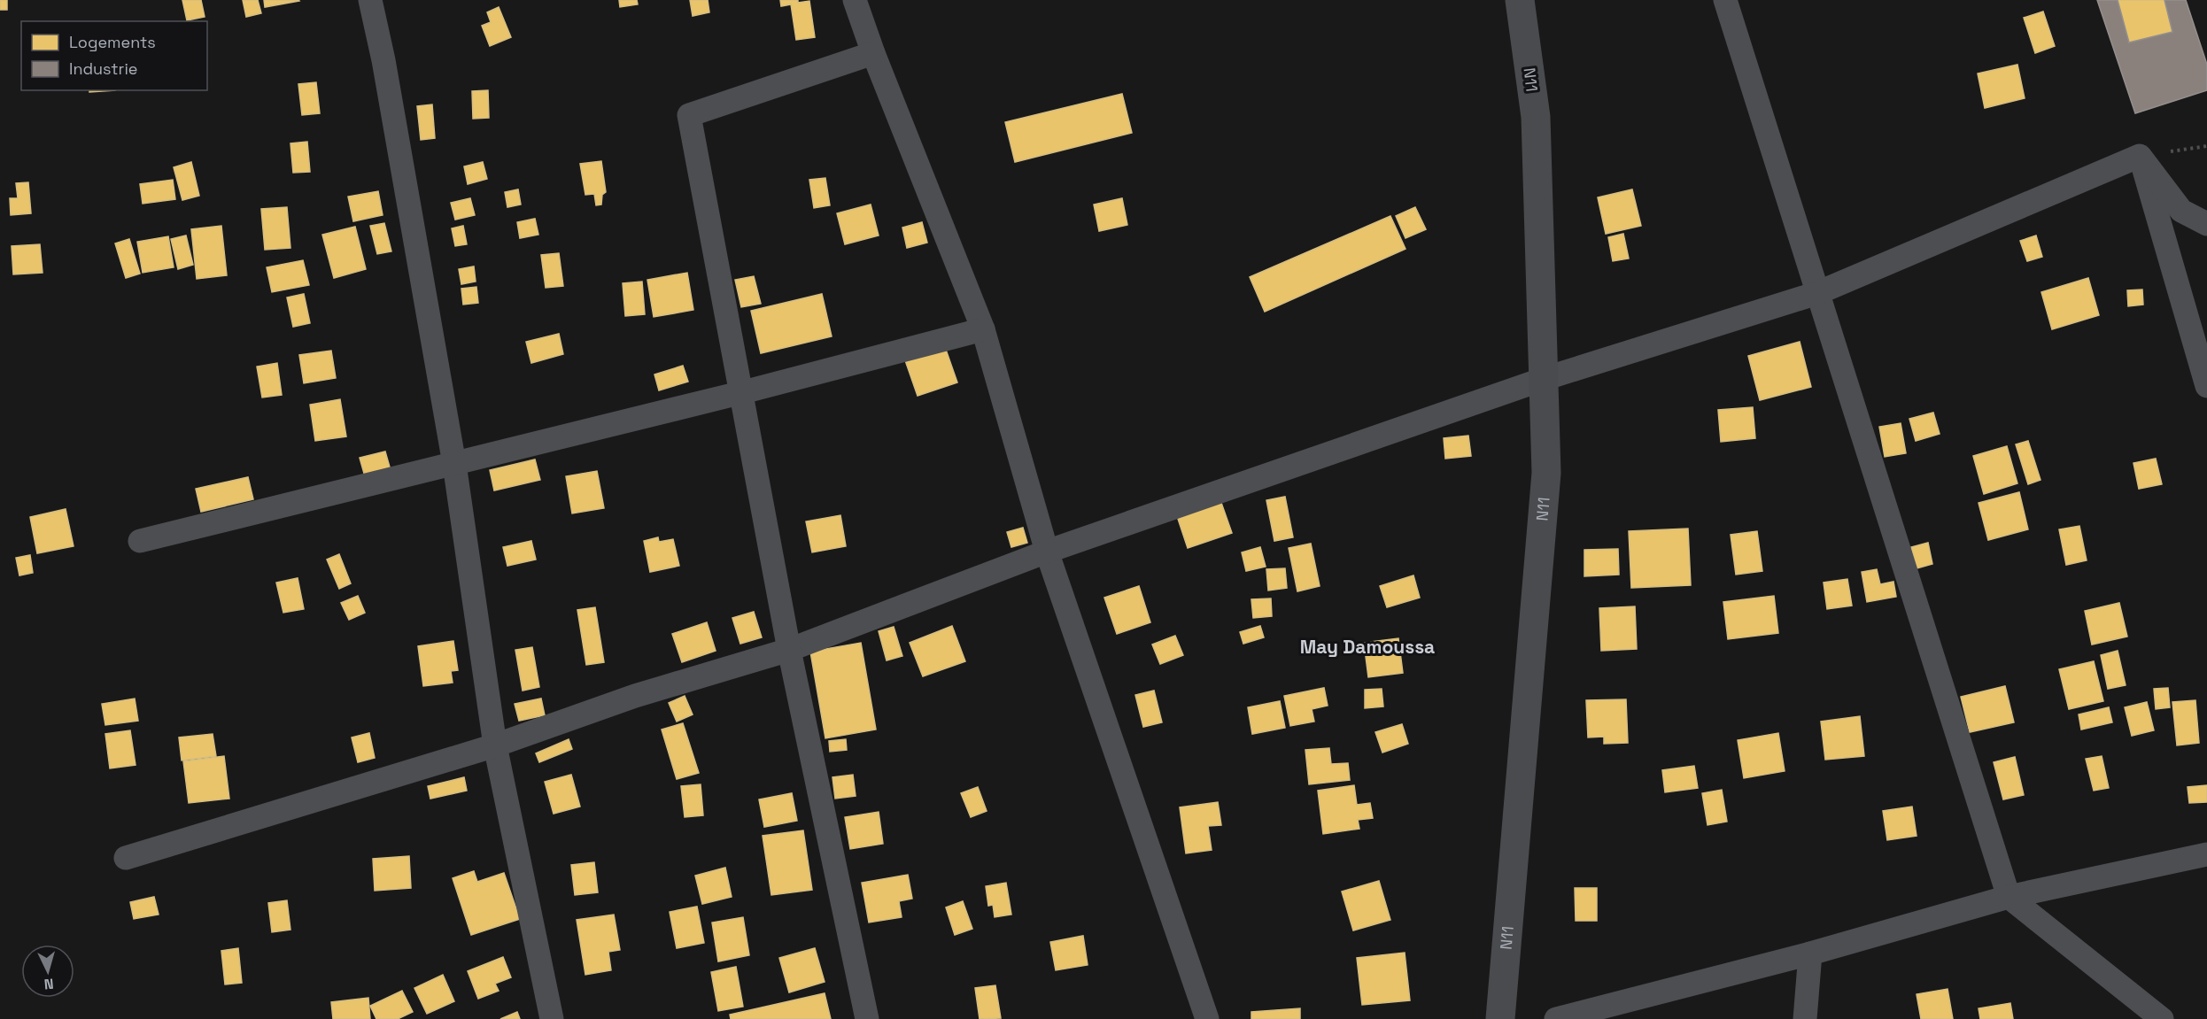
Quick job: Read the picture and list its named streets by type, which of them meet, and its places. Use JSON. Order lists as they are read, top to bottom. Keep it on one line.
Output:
{"streets":{"main road":["N11"]},"districts":["May Damoussa"],"legend":["Logements","Industrie"],"north":"bottom"}
